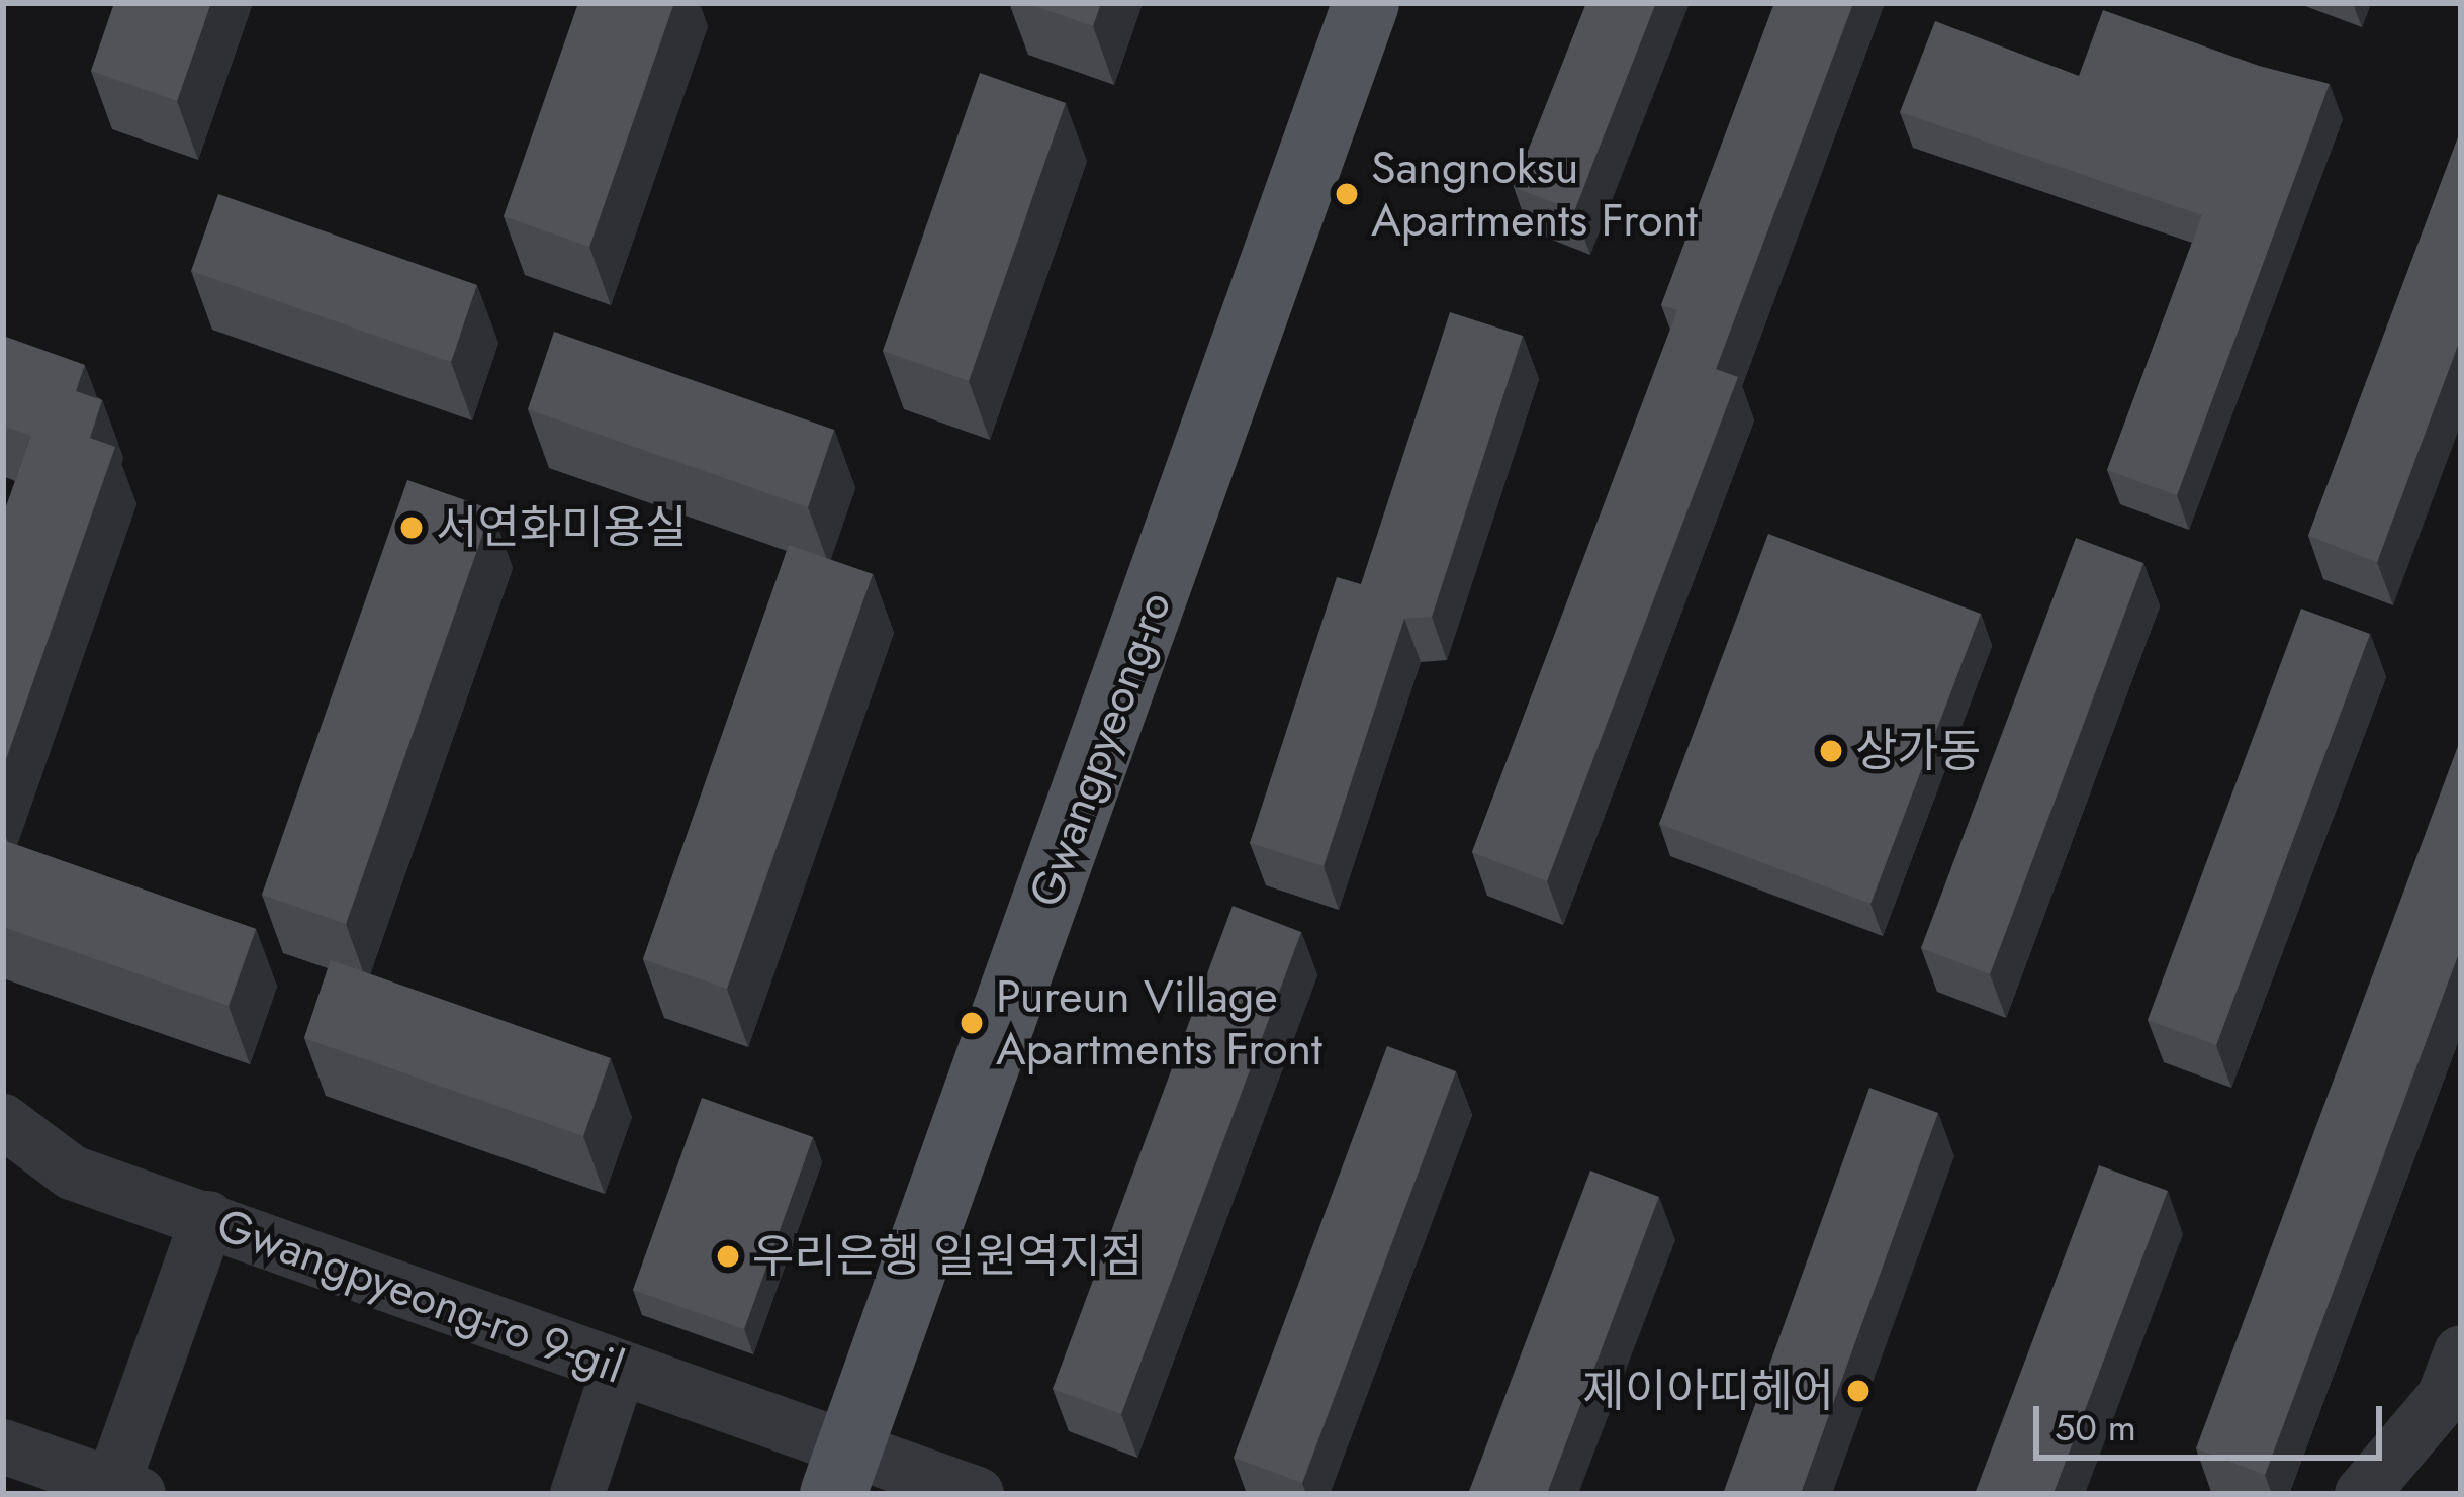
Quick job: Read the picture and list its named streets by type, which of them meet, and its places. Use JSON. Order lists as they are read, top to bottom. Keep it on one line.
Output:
{"streets":{"main road":["Gwangpyeong-ro"],"street":["Gwangpyeong-ro 9-gil"]},"crossings":[["Gwangpyeong-ro","Gwangpyeong-ro 9-gil"]],"places":["Sangnoksu Apartments Front","서연화미용실","상가동","Pureun Village Apartments Front","우리은행 일원역지점","제이아띠헤어"],"scale_bar":"50 m"}
